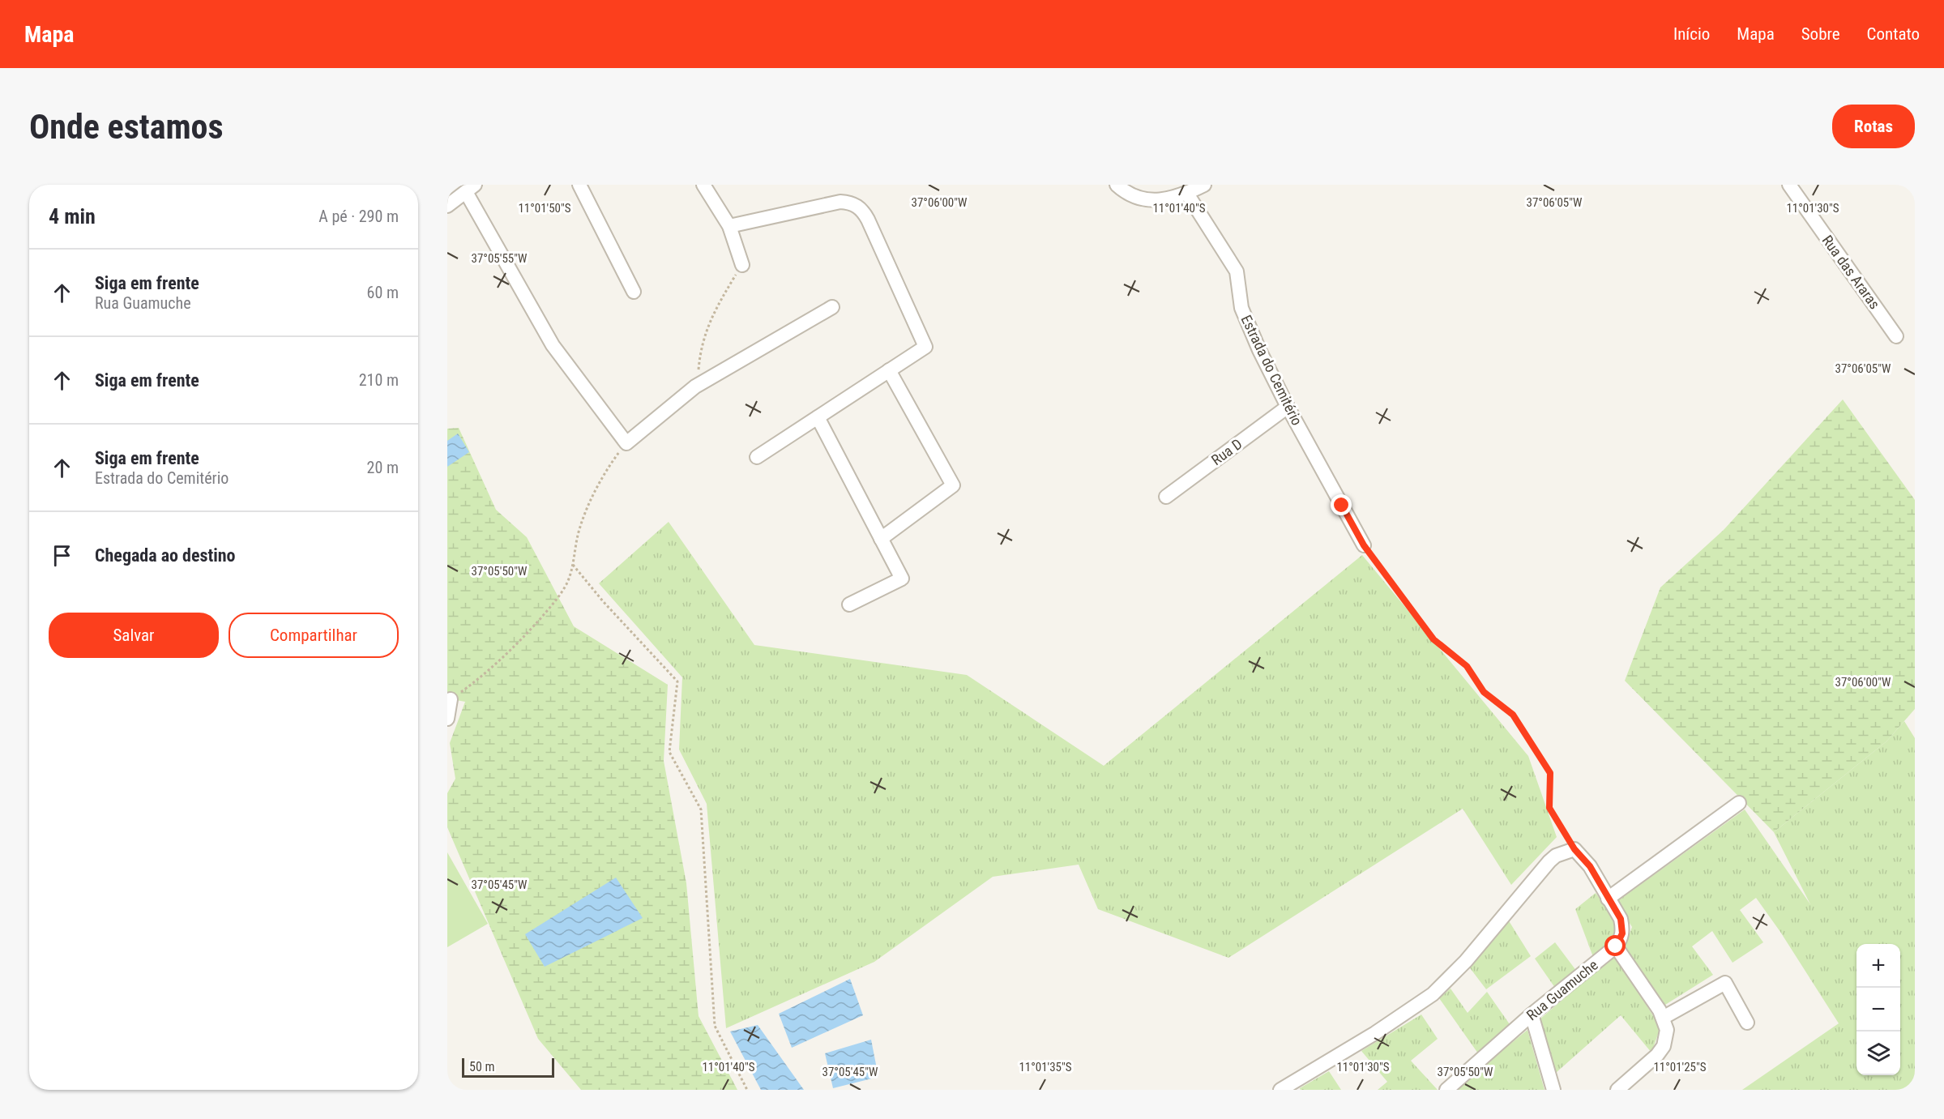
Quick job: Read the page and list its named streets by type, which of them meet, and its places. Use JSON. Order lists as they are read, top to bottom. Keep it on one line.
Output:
{"streets":{"street":["Rua das Araras","Estrada do Cemitério","Rua D","Rua Guamuche"]},"crossings":[["Estrada do Cemitério","Rua D"]],"scale_bar":"50 m","page":{"header":"Mapa","nav":["Início","Mapa","Sobre","Contato"],"buttons":["Rotas",["Salvar","Compartilhar"]],"title":"Onde estamos","heading":["4 min","A pé · 290 m"],"list":[["Siga em frente","Rua Guamuche","60 m"],["Siga em frente","210 m"],["Siga em frente","Estrada do Cemitério","20 m"],"Chegada ao destino"],"map_buttons":["+","−"],"scale":"50 m"},"coordinates":["37°06'00\"W","37°06'05\"W","11°01'50\"S","11°01'40\"S","11°01'30\"S","37°05'55\"W","37°05'50\"W","37°05'45\"W","11°01'35\"S","11°01'25\"S"]}
